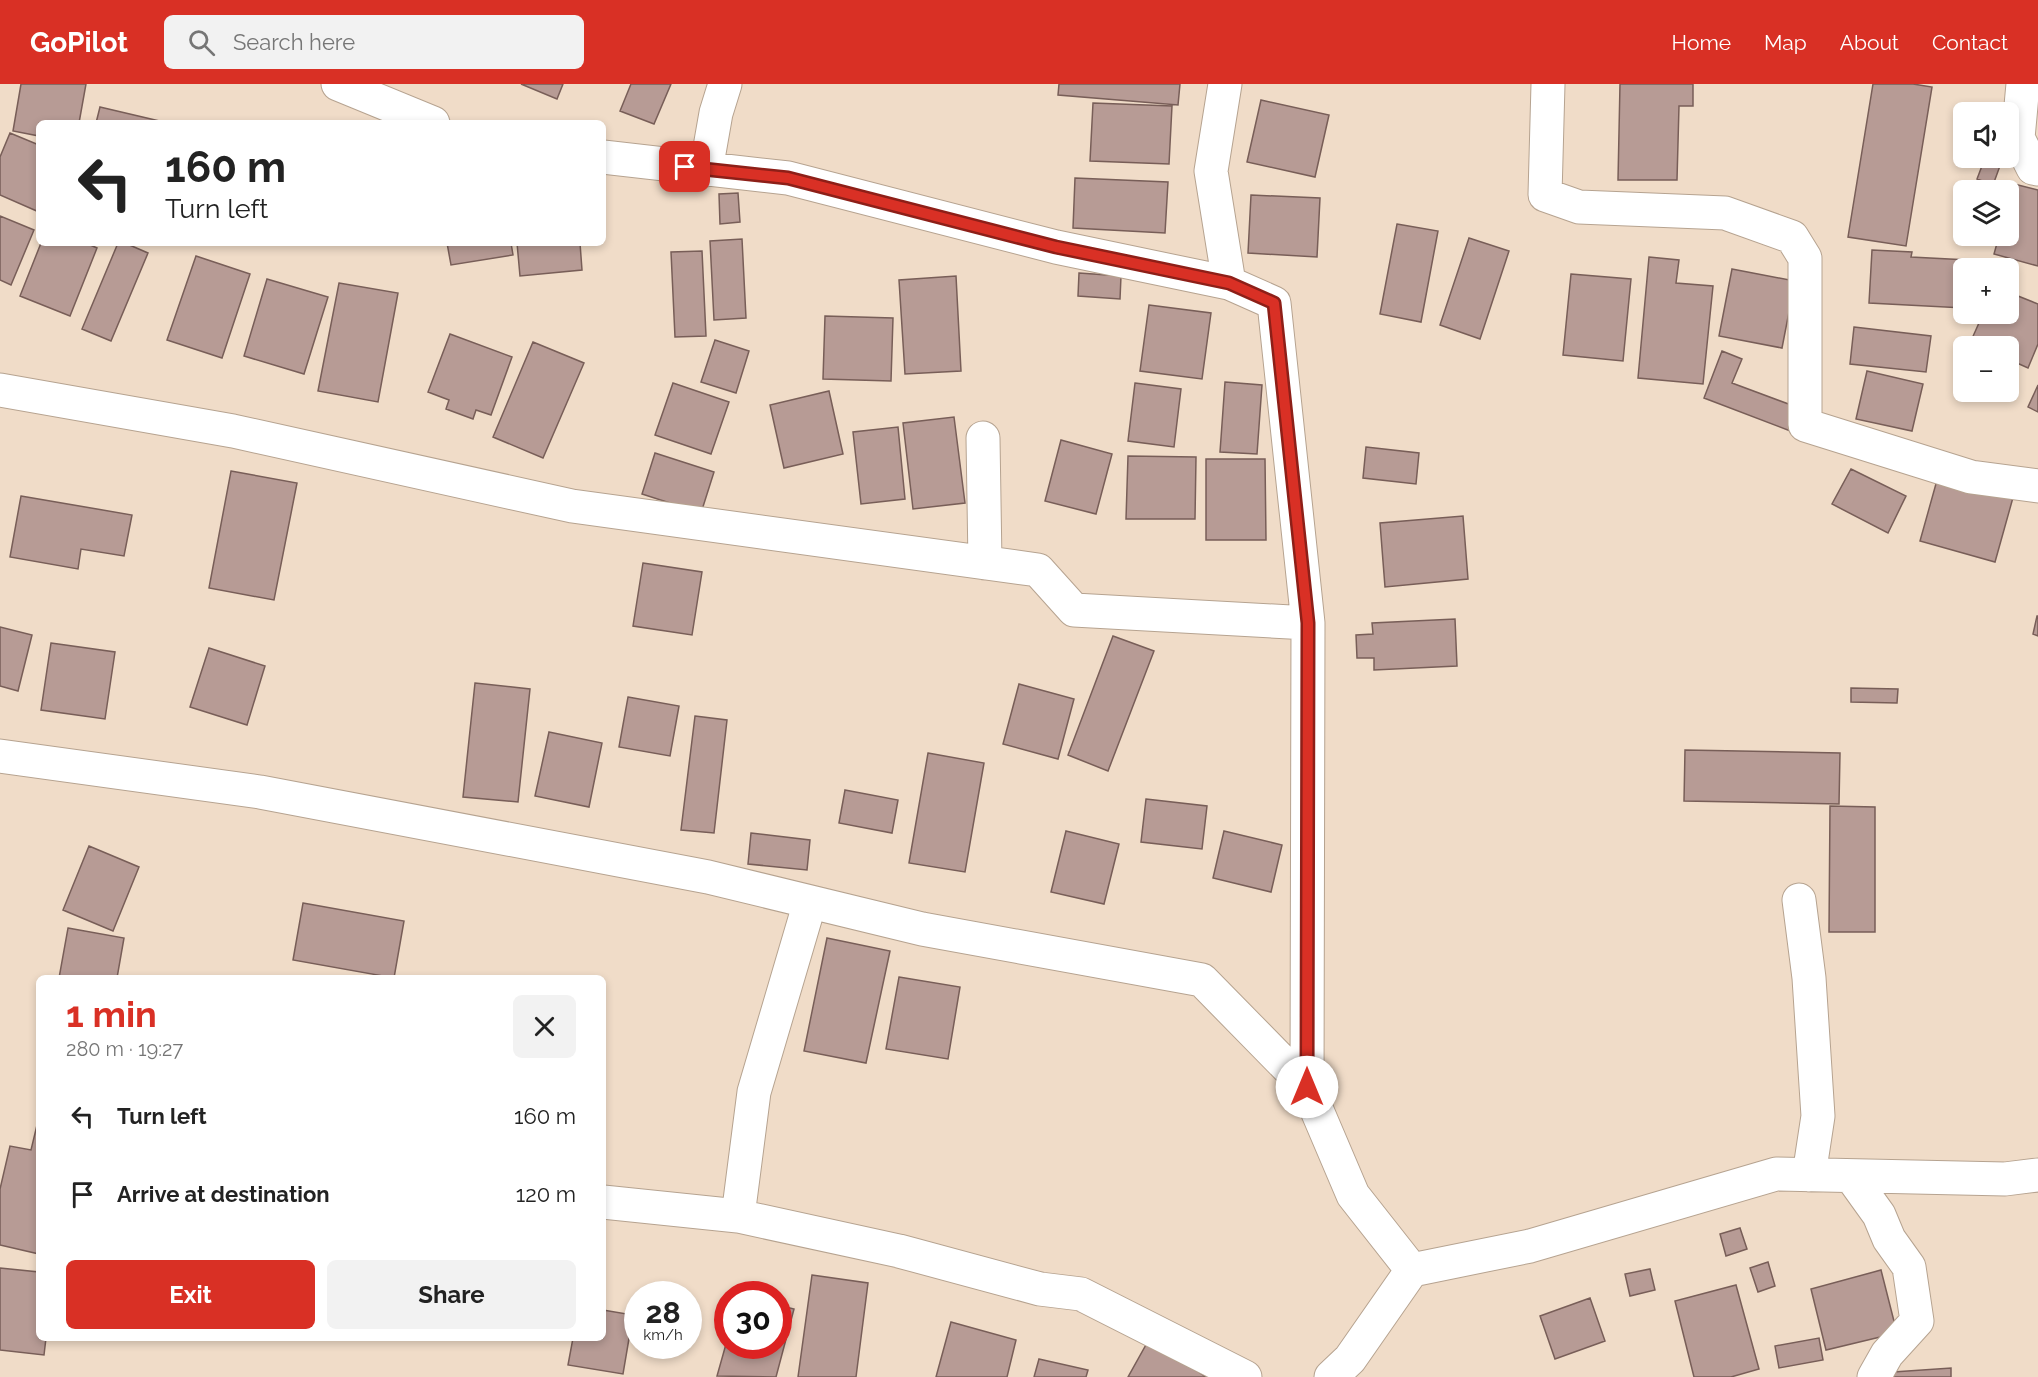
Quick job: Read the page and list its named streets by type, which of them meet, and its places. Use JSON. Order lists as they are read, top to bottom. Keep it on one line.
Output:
{"page":{"header":"GoPilot","search":"Search here","nav":["Home","Map","About","Contact"],"map_buttons":["+","−"],"turn":["160 m","Turn left"],"heading":["1 min","280 m · 19:27"],"list":[{"name":"Turn left","value":"160 m"},{"name":"Arrive at destination","value":"120 m"}],"buttons":["Exit","Share"],"speed":"28 km/h","limit":"30"}}
